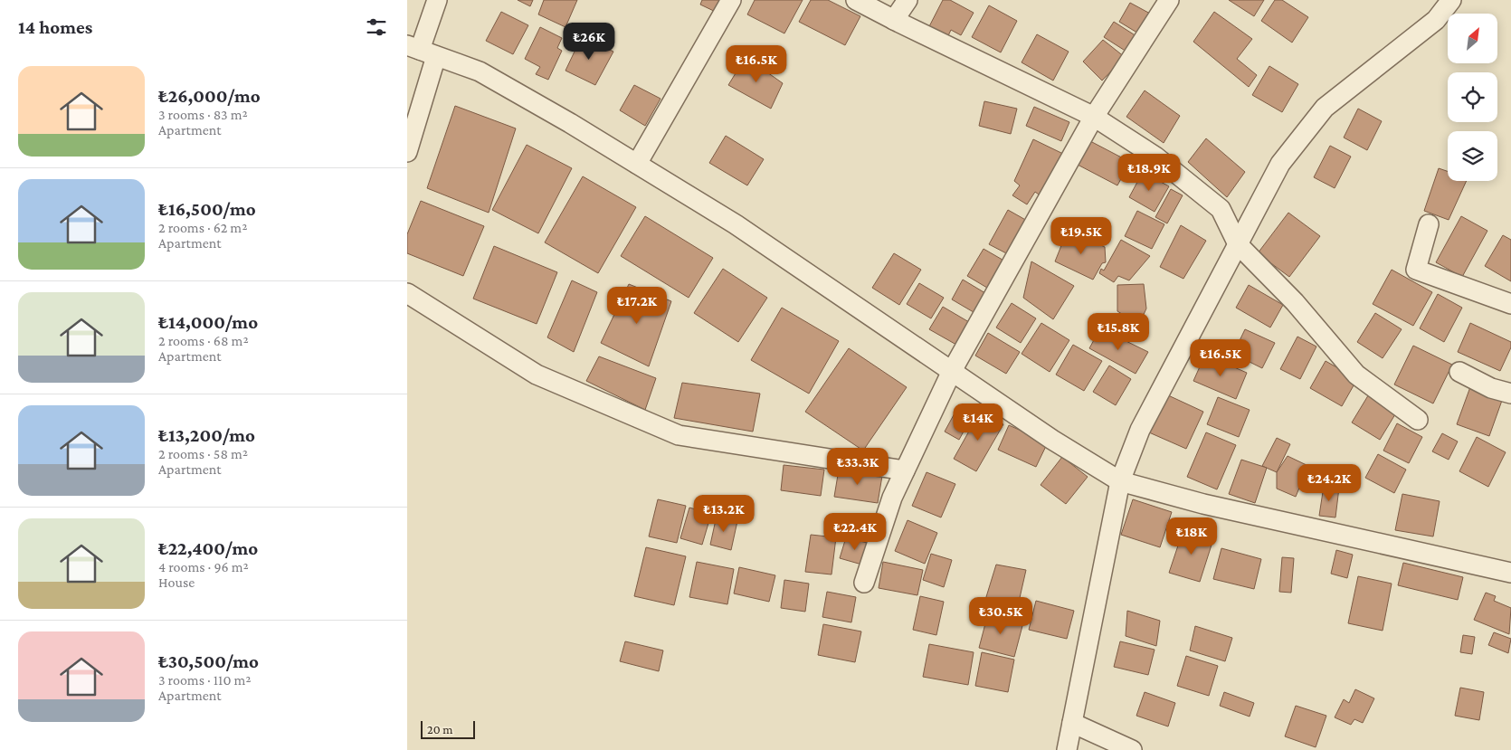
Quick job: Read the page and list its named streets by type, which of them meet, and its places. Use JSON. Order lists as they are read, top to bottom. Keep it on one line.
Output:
{"scale_bar":"20 m","north":"top right","page":{"heading":"14 homes","price":["₺26K","₺16.5K","₺18.9K","₺19.5K","₺17.2K","₺15.8K","₺16.5K","₺14K","₺33.3K","₺24.2K","₺13.2K","₺22.4K","₺18K","₺30.5K"],"list":[{"name":"₺26,000/mo","note":"3 rooms · 83 m² · Apartment"},{"name":"₺16,500/mo","note":"2 rooms · 62 m² · Apartment"},{"name":"₺14,000/mo","note":"2 rooms · 68 m² · Apartment"},{"name":"₺13,200/mo","note":"2 rooms · 58 m² · Apartment"},{"name":"₺22,400/mo","note":"4 rooms · 96 m² · House"},{"name":"₺30,500/mo","note":"3 rooms · 110 m² · Apartment"}],"scale":"20 m"}}
